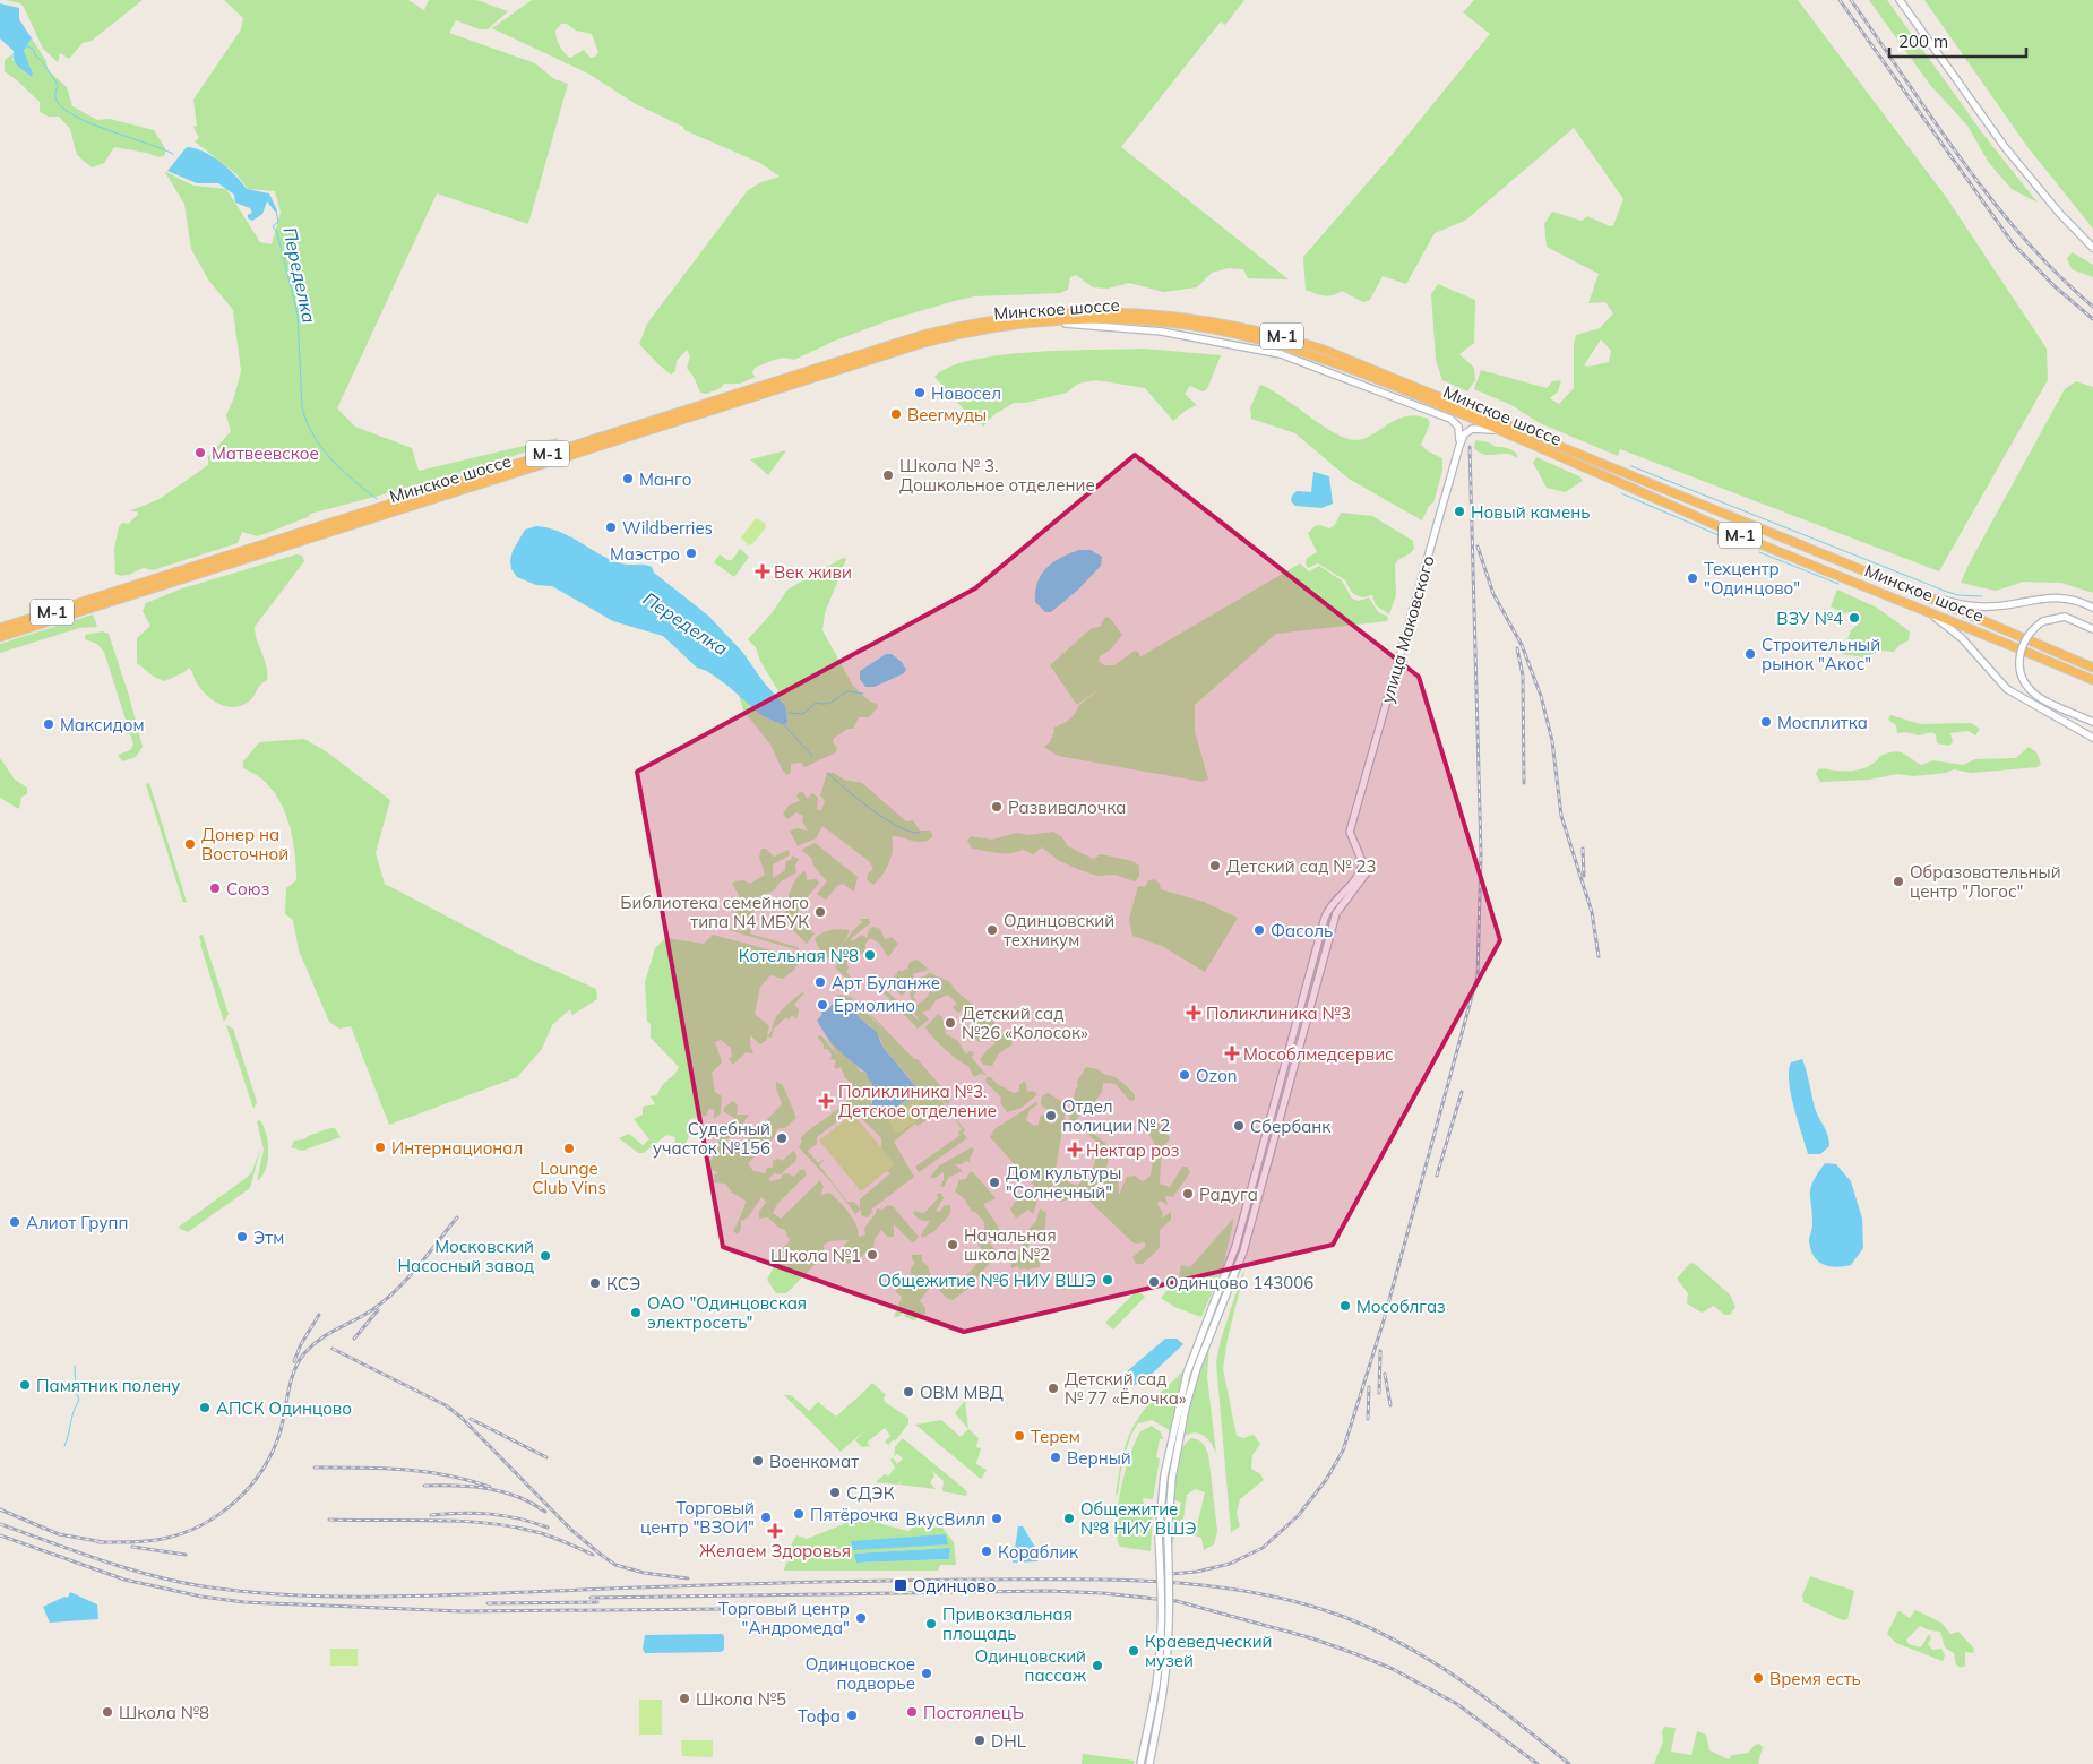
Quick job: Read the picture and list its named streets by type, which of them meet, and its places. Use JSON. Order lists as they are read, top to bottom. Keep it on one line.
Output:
{"streets":{"highway":["Минское шоссе","М-1"],"main road":["улица Маковского"]},"water":["Переделка"],"places":{"other":["Новосел","Beerмуды","Матвеевское","Школа № 3. Дошкольное отделение","Манго","Новый камень","Wildberries","Маэстро","Техцентр \"Одинцово\"","ВЗУ №4","Строительный рынок \"Акос\"","Мосплитка","Максидом","Развивалочка","Донер на Восточной","Детский сад № 23","Образовательный центр \"Логос\"","Союз","Библиотека семейного типа N4 МБУК","Одинцовский техникум","Фасоль","Котельная №8","Арт Буланже","Ермолино","Детский сад №26 «Колосок»","Ozon","Отдел полиции № 2","Сбербанк","Судебный участок №156","Интернационал","Lounge Club Vins","Дом культуры \"Солнечный\"","Радуга","Алиот Групп","Этм","Начальная школа №2","Школа №1","Московский Насосный завод","Общежитие №6 НИУ ВШЭ","Одинцово 143006","КСЭ","Мособлгаз","ОАО \"Одинцовская электросеть\"","Памятник полену","Детский сад № 77 «Ёлочка»","ОВМ МВД","АПСК Одинцово","Терем","Верный","Военкомат","СДЭК","Пятёрочка","Торговый центр \"ВЗОИ\"","ВкусВилл","Общежитие №8 НИУ ВШЭ","Кораблик","Торговый центр \"Андромеда\"","Привокзальная площадь","Краеведческий музей","Одинцовский пассаж","Одинцовское подворье","Время есть","Школа №5","Школа №8","ПостоялецЪ","Тофа","DHL"],"health":["Век живи","Поликлиника №3","Мособлмедсервис","Поликлиника №3. Детское отделение","Нектар роз","Желаем Здоровья"],"transit":["Одинцово"]},"scale_bar":"200 m"}
